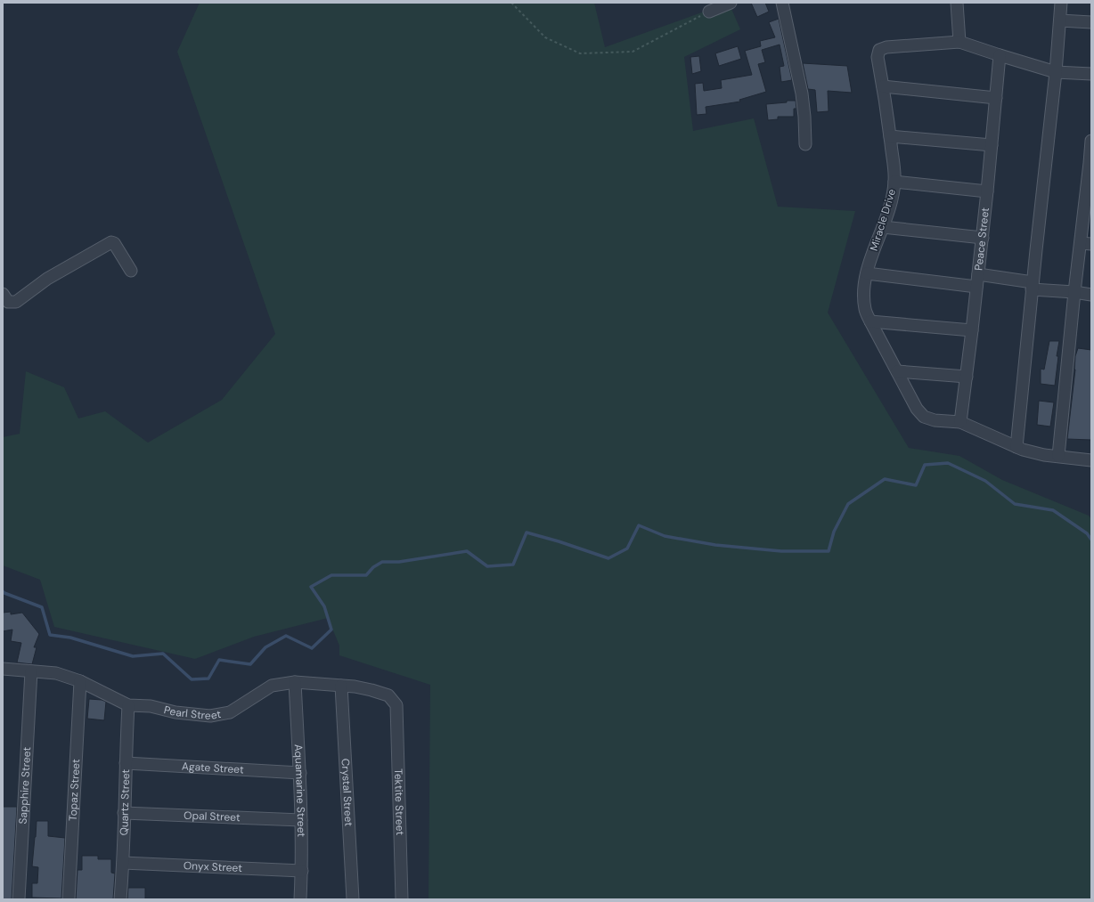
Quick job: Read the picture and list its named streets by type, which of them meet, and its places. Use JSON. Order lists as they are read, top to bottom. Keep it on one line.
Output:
{"streets":{"street":["Miracle Drive","Peace Street","Pearl Street","Agate Street","Sapphire Street","Topaz Street","Aquamarine Street","Crystal Street","Quartz Street","Tektite Street","Opal Street","Onyx Street"]},"crossings":[["Miracle Drive","Peace Street"],["Pearl Street","Sapphire Street"],["Pearl Street","Topaz Street"],["Pearl Street","Aquamarine Street"],["Pearl Street","Crystal Street"],["Pearl Street","Quartz Street"],["Pearl Street","Tektite Street"],["Agate Street","Aquamarine Street"],["Agate Street","Quartz Street"],["Aquamarine Street","Opal Street"],["Aquamarine Street","Onyx Street"],["Quartz Street","Opal Street"],["Quartz Street","Onyx Street"]]}
